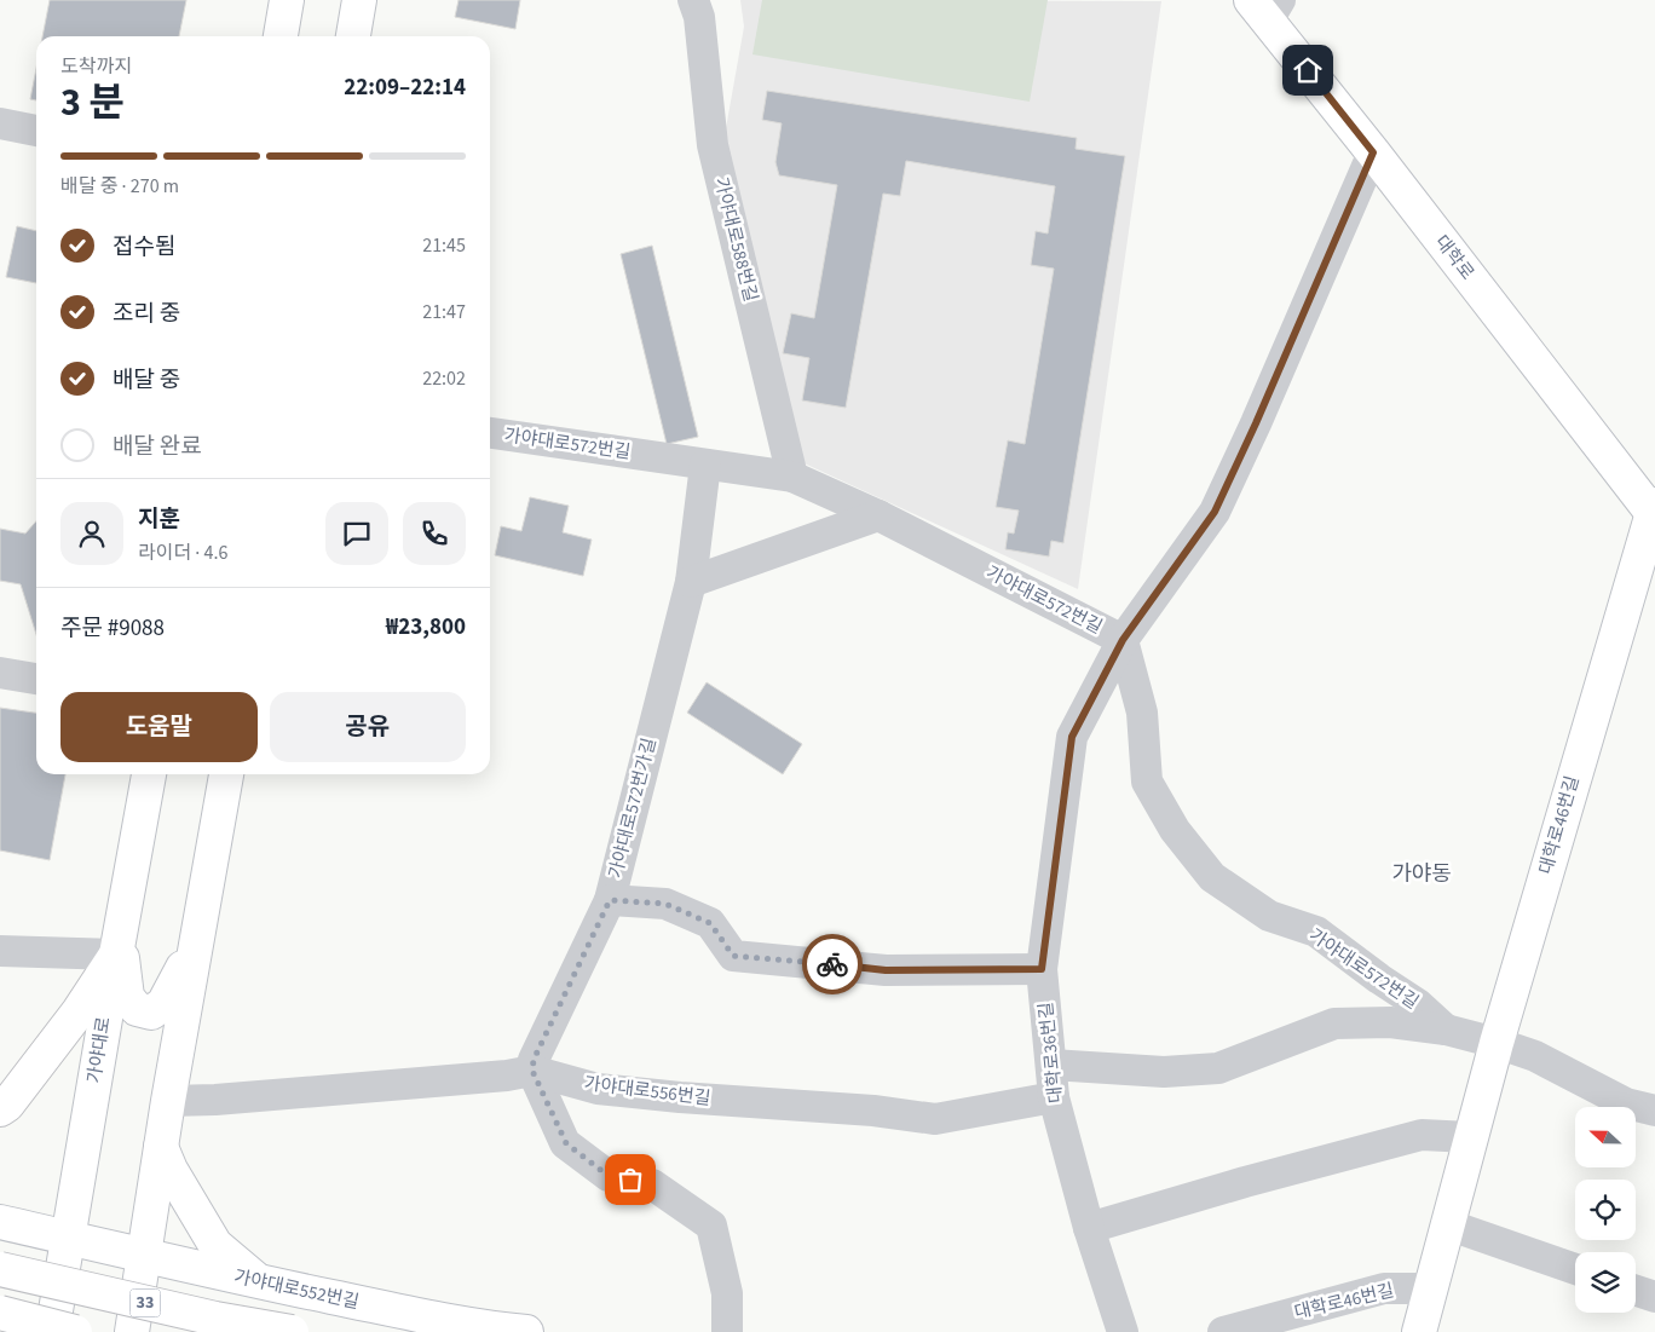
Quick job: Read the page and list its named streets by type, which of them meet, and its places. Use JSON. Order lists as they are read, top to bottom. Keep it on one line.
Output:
{"streets":{"main road":["대학로","대학로46번길","가야대로","가야대로552번길","33"],"street":["가야대로588번길","가야대로572번길","가야대로572번가길","대학로36번길","가야대로556번길"]},"crossings":[["가야대로588번길","가야대로572번길"],["대학로","대학로46번길"],["대학로","대학로36번길"],["가야대로572번길","가야대로572번가길"],["가야대로572번길","대학로46번길"],["가야대로572번길","대학로36번길"],["가야대로572번가길","가야대로556번길"],["가야대로","가야대로552번길"],["대학로36번길","가야대로556번길"]],"districts":["가야동"],"north":"left","page":{"heading":["3 분","도착까지","22:09–22:14"],"panel":["지훈","라이더 · 4.6","주문 #9088","₩23,800"],"bar":"배달 중 · 270 m","list":[["접수됨","21:45"],["조리 중","21:47"],["배달 중","22:02"],"배달 완료"],"buttons":["도움말","공유"]}}
